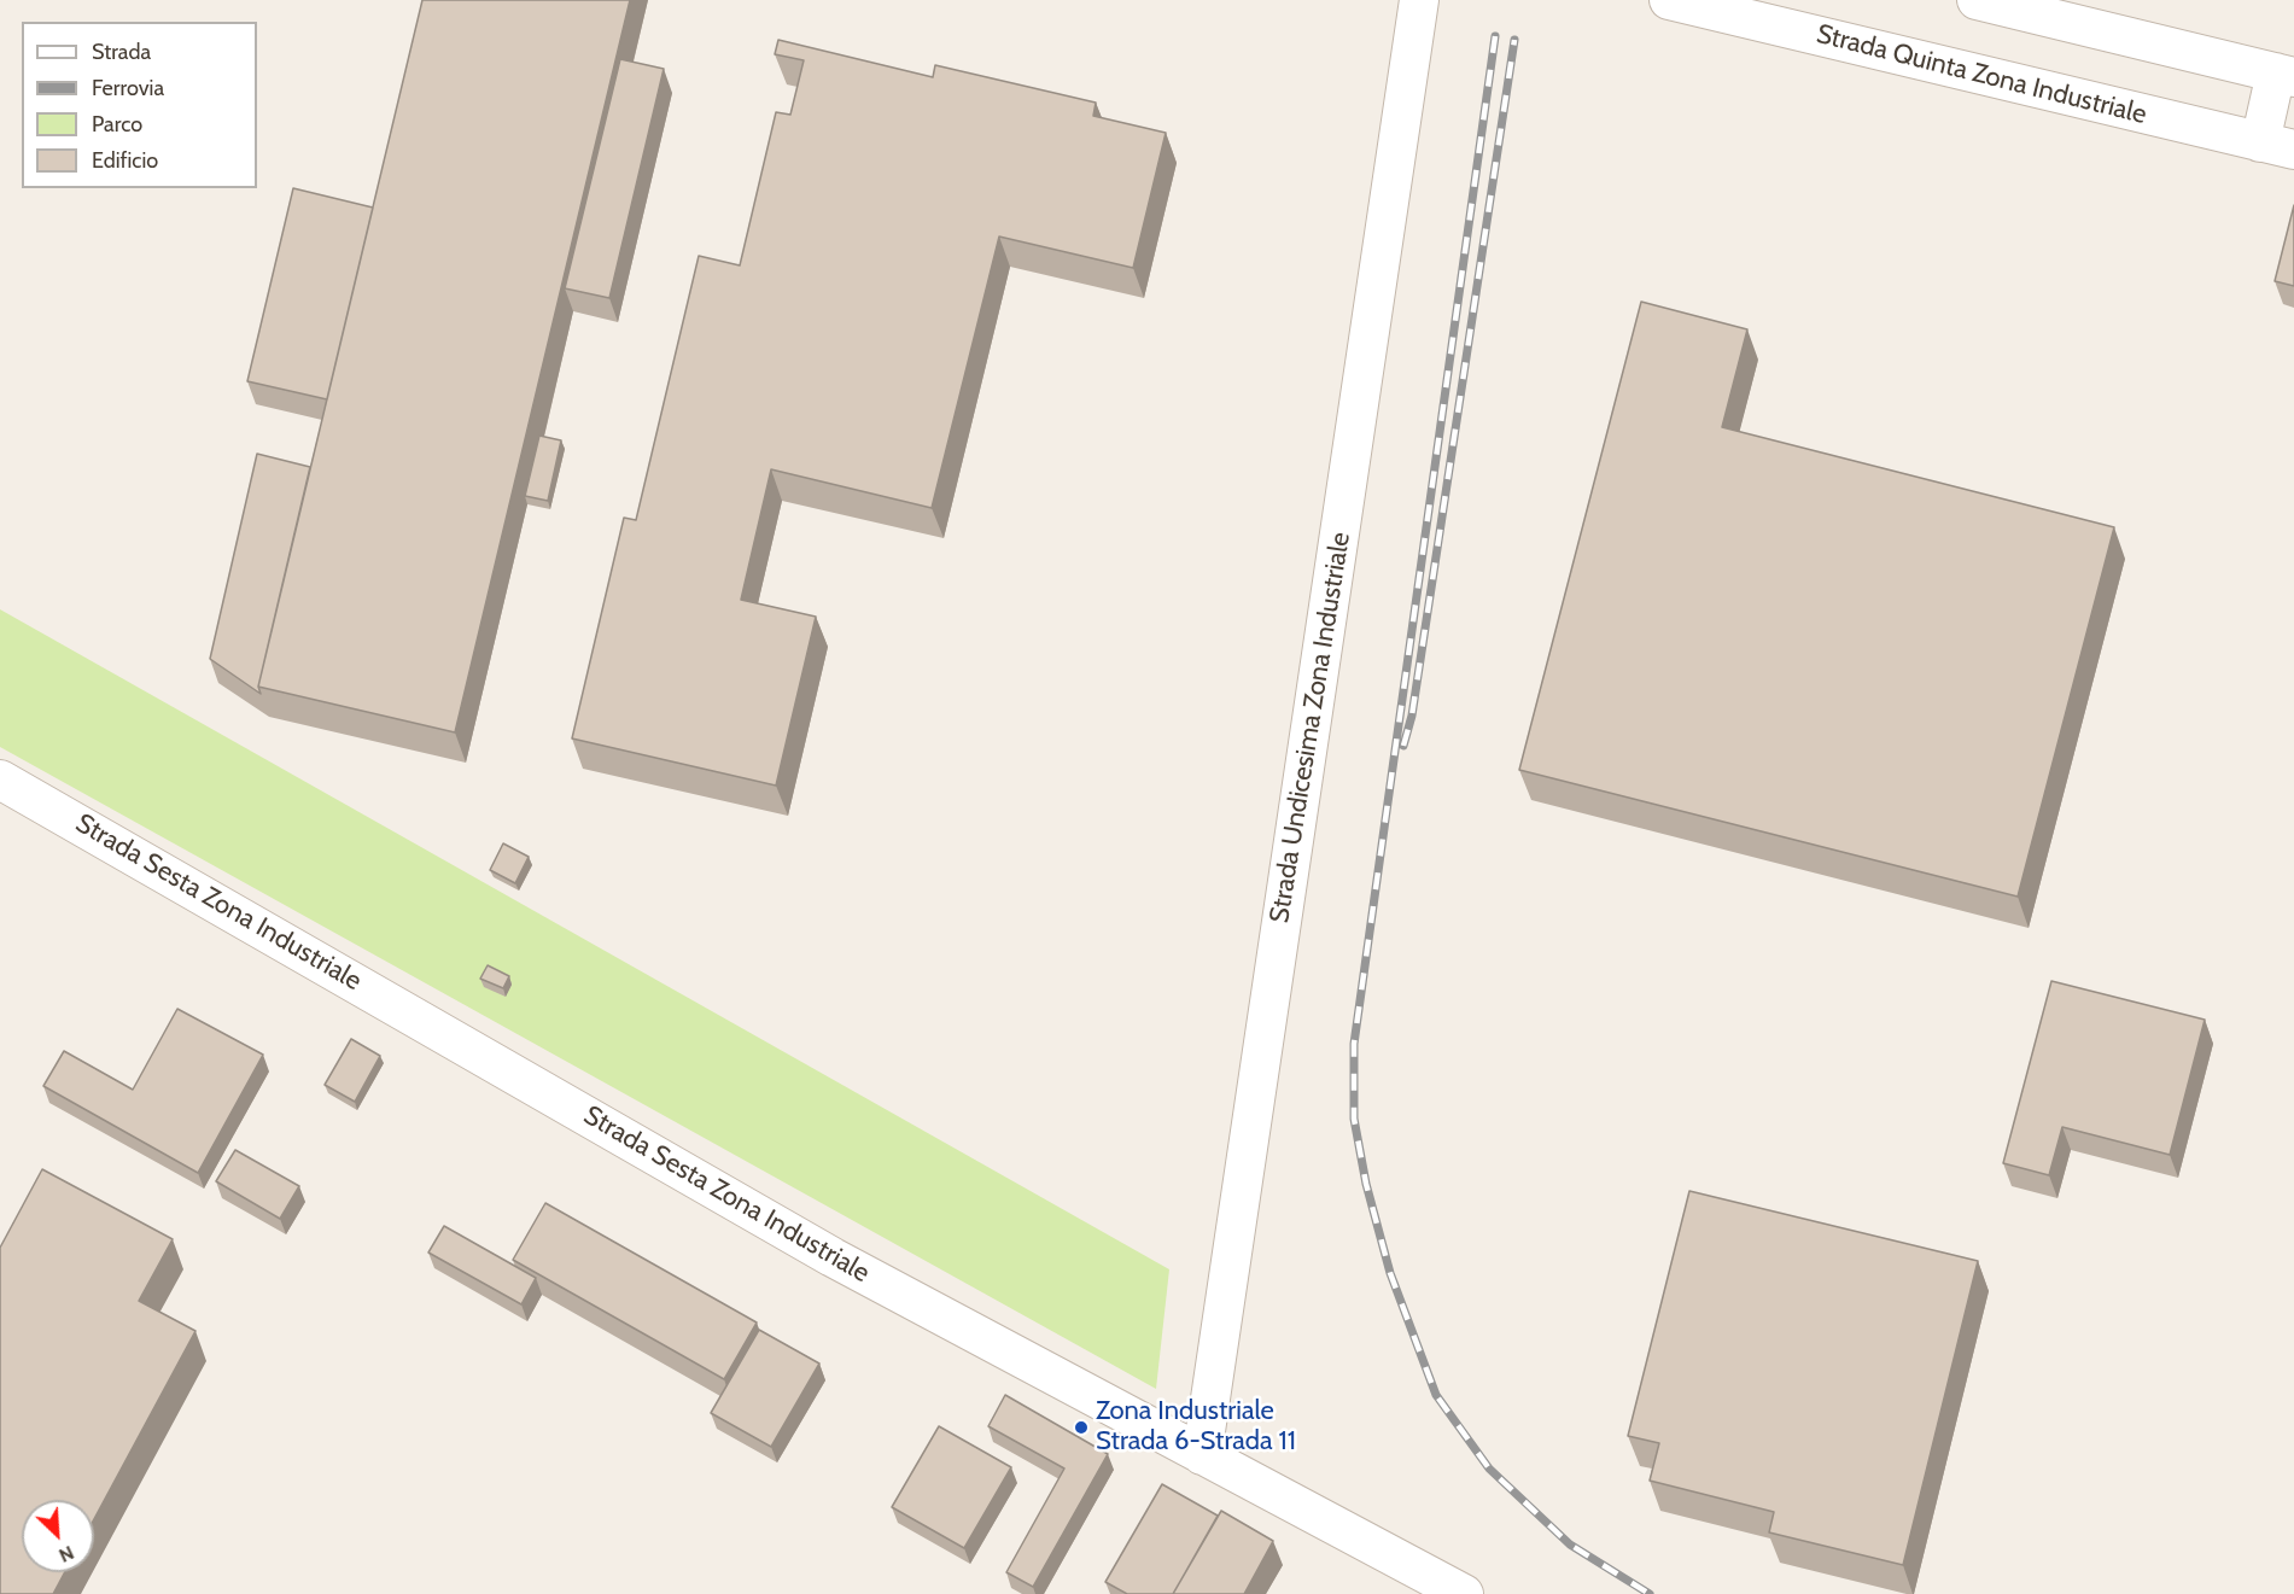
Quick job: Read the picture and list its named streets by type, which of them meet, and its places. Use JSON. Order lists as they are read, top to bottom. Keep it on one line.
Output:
{"streets":{"street":["Strada Quinta Zona Industriale","Strada Undicesima Zona Industriale","Strada Sesta Zona Industriale"]},"crossings":[["Strada Undicesima Zona Industriale","Strada Sesta Zona Industriale"]],"places":["Zona Industriale Strada 6-Strada 11"],"legend":["Strada","Ferrovia","Parco","Edificio"],"north":"bottom right"}
